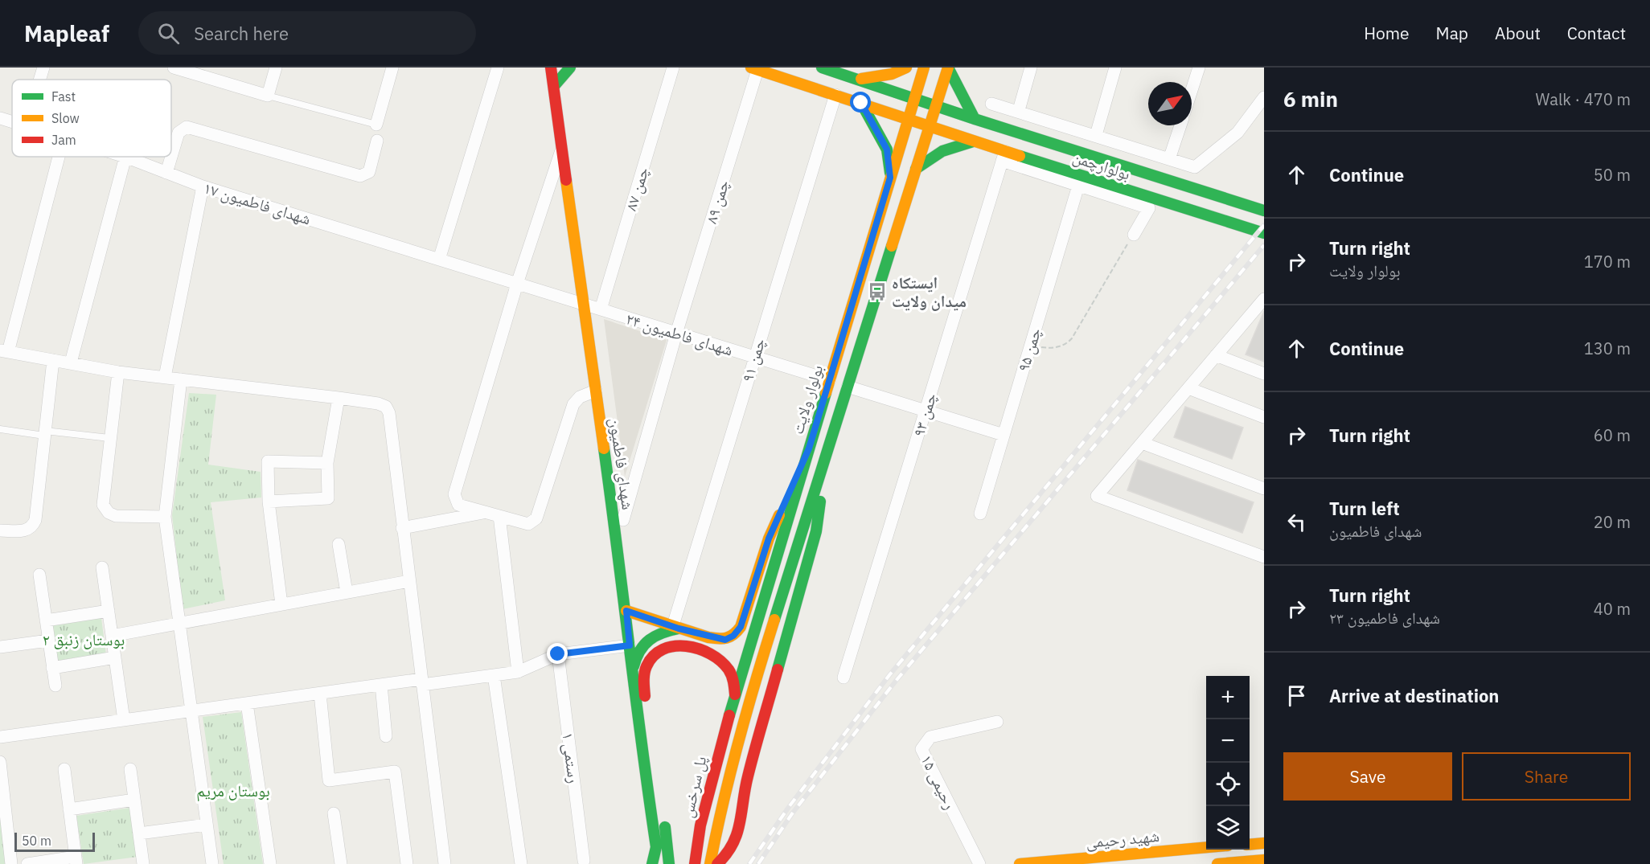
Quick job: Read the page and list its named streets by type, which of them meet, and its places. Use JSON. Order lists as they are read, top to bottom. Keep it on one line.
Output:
{"streets":{"main road":["بولوارچمن","بولوار ولایت","شهدای فاطمیون","پل سرخس","شهید رحیمی"],"street":["چمن ۸۷","چمن ۸۹","شهدای فاطمیون ۱۷","شهدای فاطمیون ۲۴","چمن ۹۵","چمن ۹۱","چمن ۹۳","رستمی ۱","رحیمی ۱۵"]},"crossings":[["بولوارچمن","بولوار ولایت"],["بولوارچمن","چمن ۹۳"],["چمن ۸۷","شهدای فاطمیون ۲۴"],["چمن ۸۹","شهدای فاطمیون ۲۴"],["شهدای فاطمیون ۱۷","شهدای فاطمیون ۲۴"],["شهدای فاطمیون ۱۷","شهدای فاطمیون"],["شهدای فاطمیون ۲۴","چمن ۹۱"],["شهدای فاطمیون ۲۴","بولوار ولایت"],["شهدای فاطمیون ۲۴","شهدای فاطمیون"],["بولوار ولایت","پل سرخس"]],"parks":["بوستان زنبق ۲","بوستان مریم"],"places":{"bus stop":["ایستکاه میدان ولایت"]},"legend":["Fast","Slow","Jam"],"scale_bar":"50 m","north":"top right","page":{"header":"Mapleaf","search":"Search here","nav":["Home","Map","About","Contact"],"heading":["6 min","Walk · 470 m"],"list":[["Continue","50 m"],["Turn right","بولوار ولایت","170 m"],["Continue","130 m"],["Turn right","60 m"],["Turn left","شهدای فاطمیون","20 m"],["Turn right","شهدای فاطمیون ۲۳","40 m"],"Arrive at destination"],"map_buttons":["+","−"],"buttons":["Save","Share"],"scale":"50 m"}}
